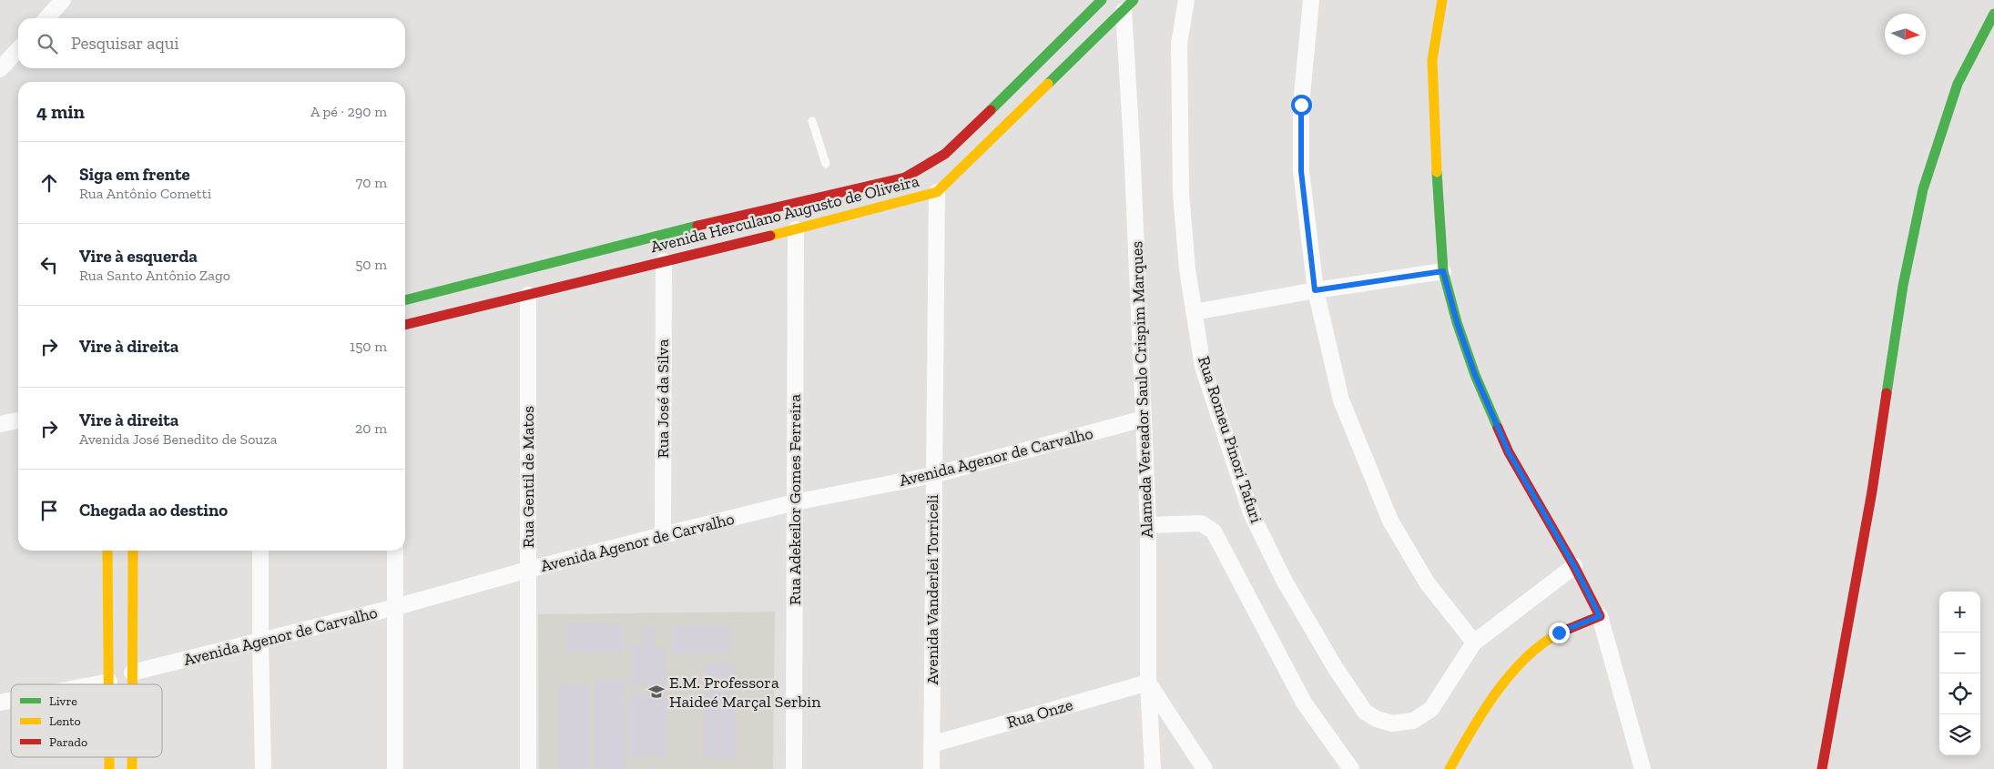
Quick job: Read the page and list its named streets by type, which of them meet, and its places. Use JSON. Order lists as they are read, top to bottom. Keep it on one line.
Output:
{"streets":{"street":["Avenida Herculano Augusto de Oliveira","Alameda Vereador Saulo Crispim Marques","Rua José da Silva","Rua Romeu Pinori Tafuri","Avenida Agenor de Carvalho","Rua Gentil de Matos","Rua Adekeilor Gomes Ferreira","Avenida Vanderlei Torriceli","Rua Onze"]},"crossings":[["Avenida Herculano Augusto de Oliveira","Alameda Vereador Saulo Crispim Marques"],["Avenida Herculano Augusto de Oliveira","Rua José da Silva"],["Avenida Herculano Augusto de Oliveira","Rua Gentil de Matos"],["Avenida Herculano Augusto de Oliveira","Rua Adekeilor Gomes Ferreira"],["Avenida Herculano Augusto de Oliveira","Avenida Vanderlei Torriceli"],["Alameda Vereador Saulo Crispim Marques","Avenida Agenor de Carvalho"],["Alameda Vereador Saulo Crispim Marques","Rua Onze"],["Rua José da Silva","Avenida Agenor de Carvalho"],["Avenida Agenor de Carvalho","Rua Gentil de Matos"],["Avenida Agenor de Carvalho","Rua Adekeilor Gomes Ferreira"],["Avenida Agenor de Carvalho","Avenida Vanderlei Torriceli"],["Avenida Vanderlei Torriceli","Rua Onze"]],"places":{"school or university":["E.M. Professora Haideé Marçal Serbin"]},"legend":["Livre","Lento","Parado"],"north":"right","page":{"search":"Pesquisar aqui","heading":["4 min","A pé · 290 m"],"list":[["Siga em frente","Rua Antônio Cometti","70 m"],["Vire à esquerda","Rua Santo Antônio Zago","50 m"],["Vire à direita","150 m"],["Vire à direita","Avenida José Benedito de Souza","20 m"],"Chegada ao destino"],"map_buttons":["+","−"]}}
